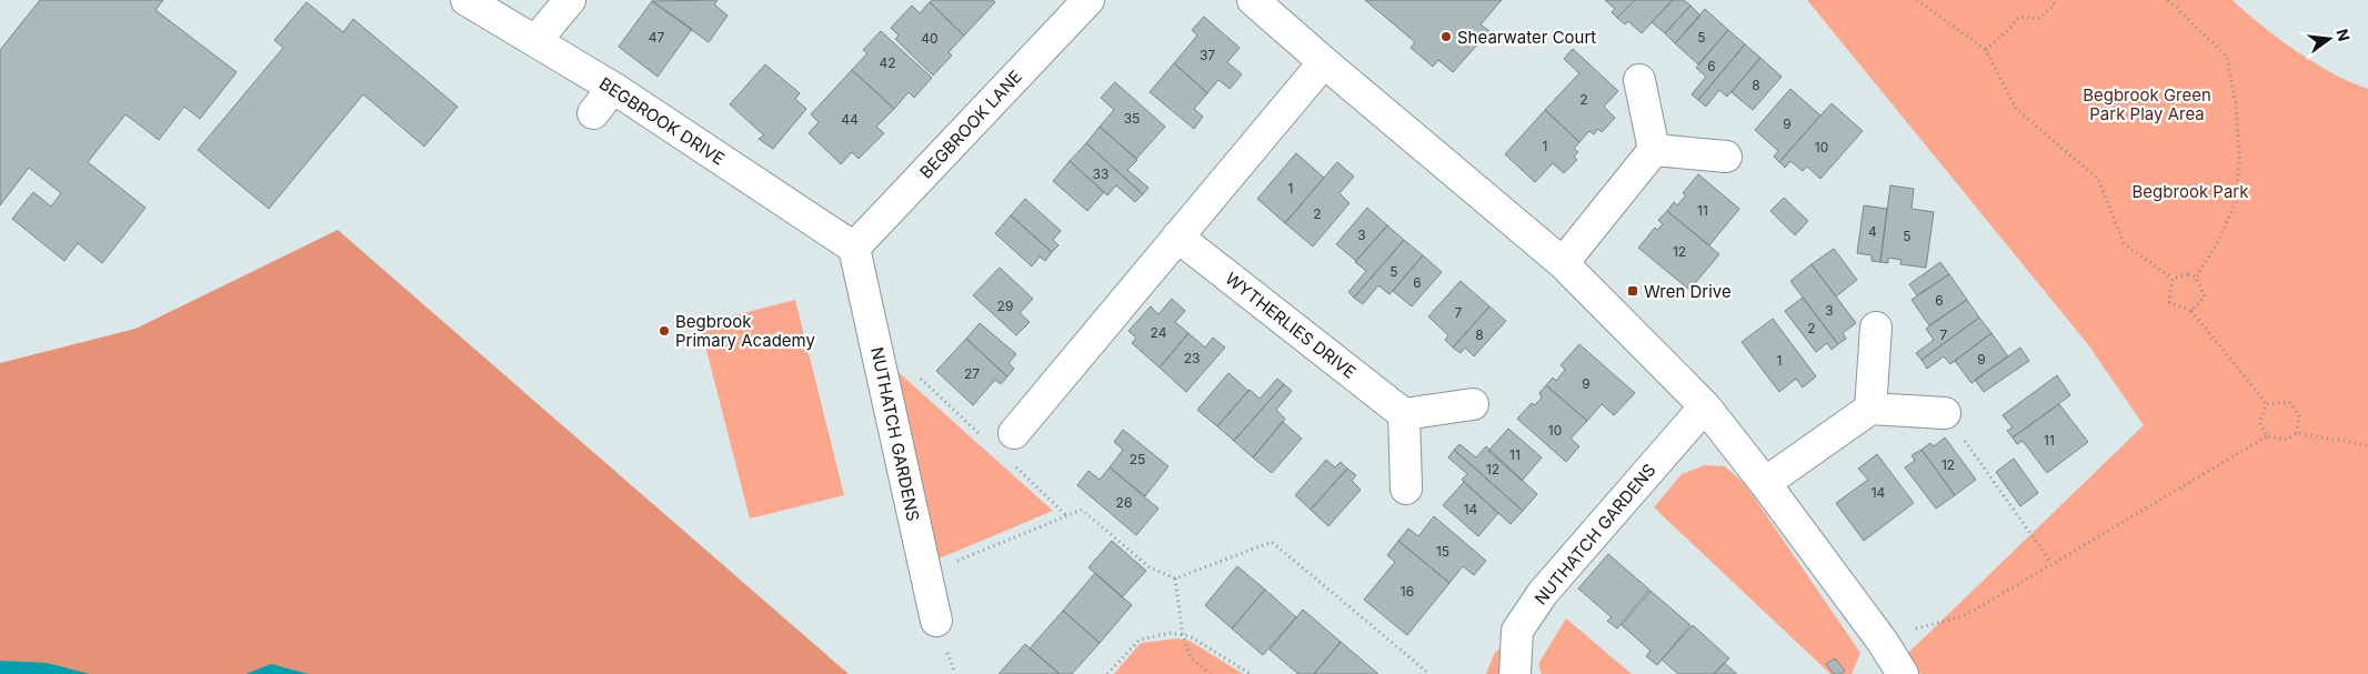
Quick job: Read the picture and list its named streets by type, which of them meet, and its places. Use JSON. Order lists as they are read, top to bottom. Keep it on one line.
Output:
{"streets":{"street":["BEGBROOK DRIVE","BEGBROOK LANE","WYTHERLIES DRIVE","NUTHATCH GARDENS"]},"crossings":[["BEGBROOK DRIVE","BEGBROOK LANE"],["BEGBROOK DRIVE","NUTHATCH GARDENS"],["BEGBROOK LANE","NUTHATCH GARDENS"]],"parks":["Begbrook Green Park Play Area","Begbrook Park"],"places":{"other":["Shearwater Court","Begbrook Primary Academy"],"transit":["Wren Drive"]},"house_numbers":["47","5","40","37","42","6","8","2","35","44","9","1","10","33","1","11","2","4","3","5","12","5","6","6","29","3","7","2","24","8","7","23","9","1","27","9","10","11","11","25","12","12","14","26","14","15","16"],"north":"right"}
